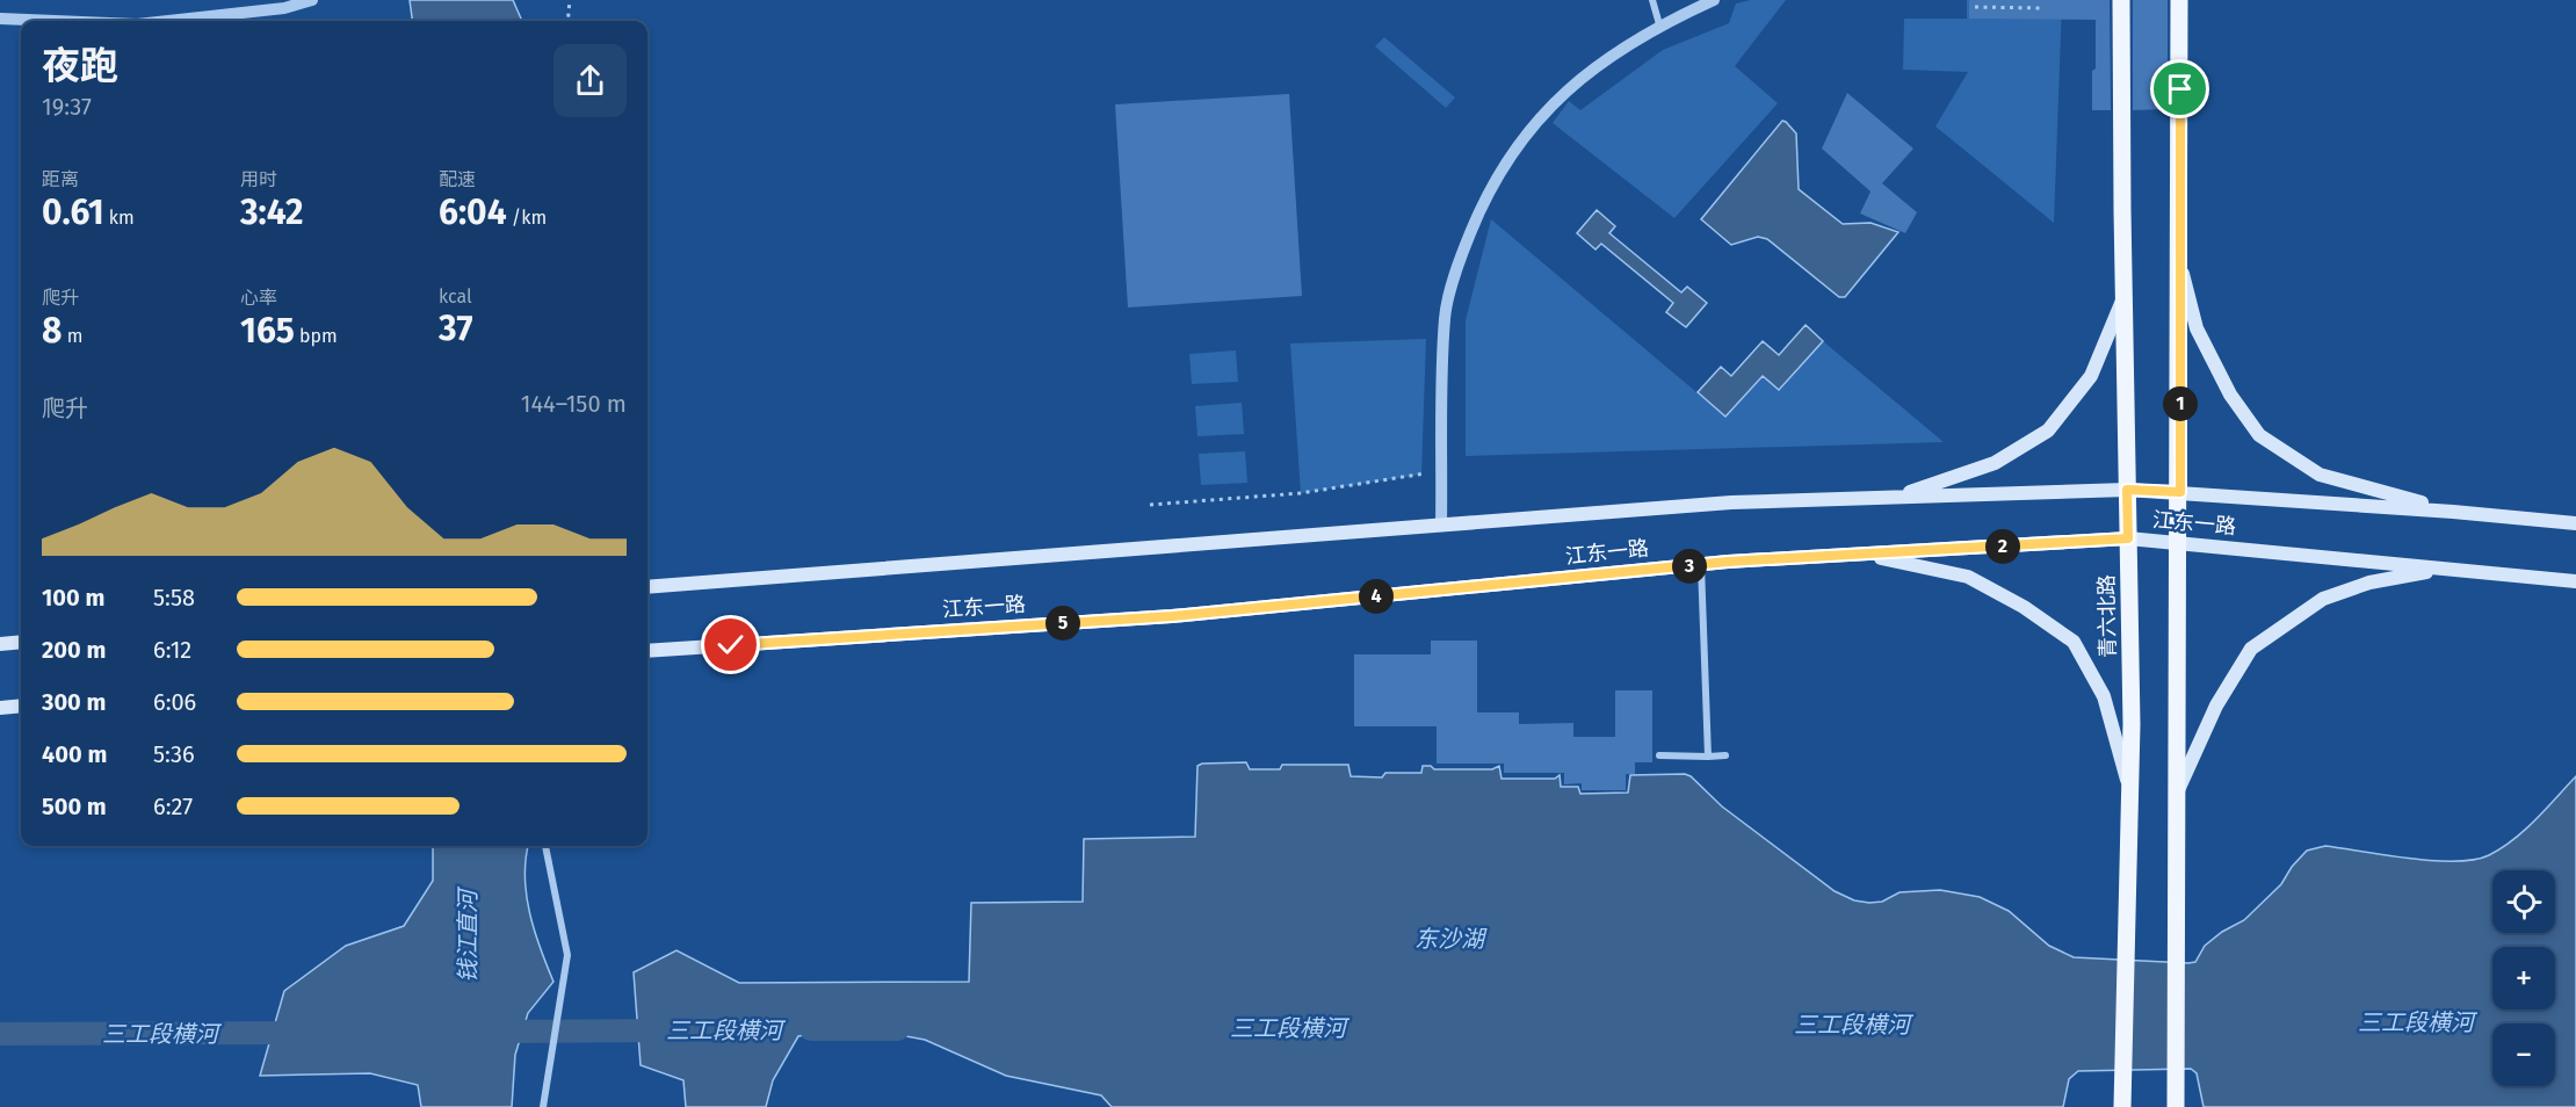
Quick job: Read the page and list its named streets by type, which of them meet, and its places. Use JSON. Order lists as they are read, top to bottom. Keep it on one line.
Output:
{"streets":{"main road":["江东一路","青六北路"]},"crossings":[["江东一路","青六北路"]],"water":["钱江直河","东沙湖","三工段横河"],"page":{"heading":["夜跑","19:37"],"stats":[["距离","0.61 km"],["用时","3:42"],["配速","6:04 /km"],["爬升","8 m"],["心率","165 bpm"],["kcal","37"]],"chart":["爬升","144–150 m"],"pins":["1","2","3","4","5"],"list":[{"name":"100 m","note":"5:58"},{"name":"200 m","note":"6:12"},{"name":"300 m","note":"6:06"},{"name":"400 m","note":"5:36"},{"name":"500 m","note":"6:27"}],"map_buttons":["+","−"]}}
